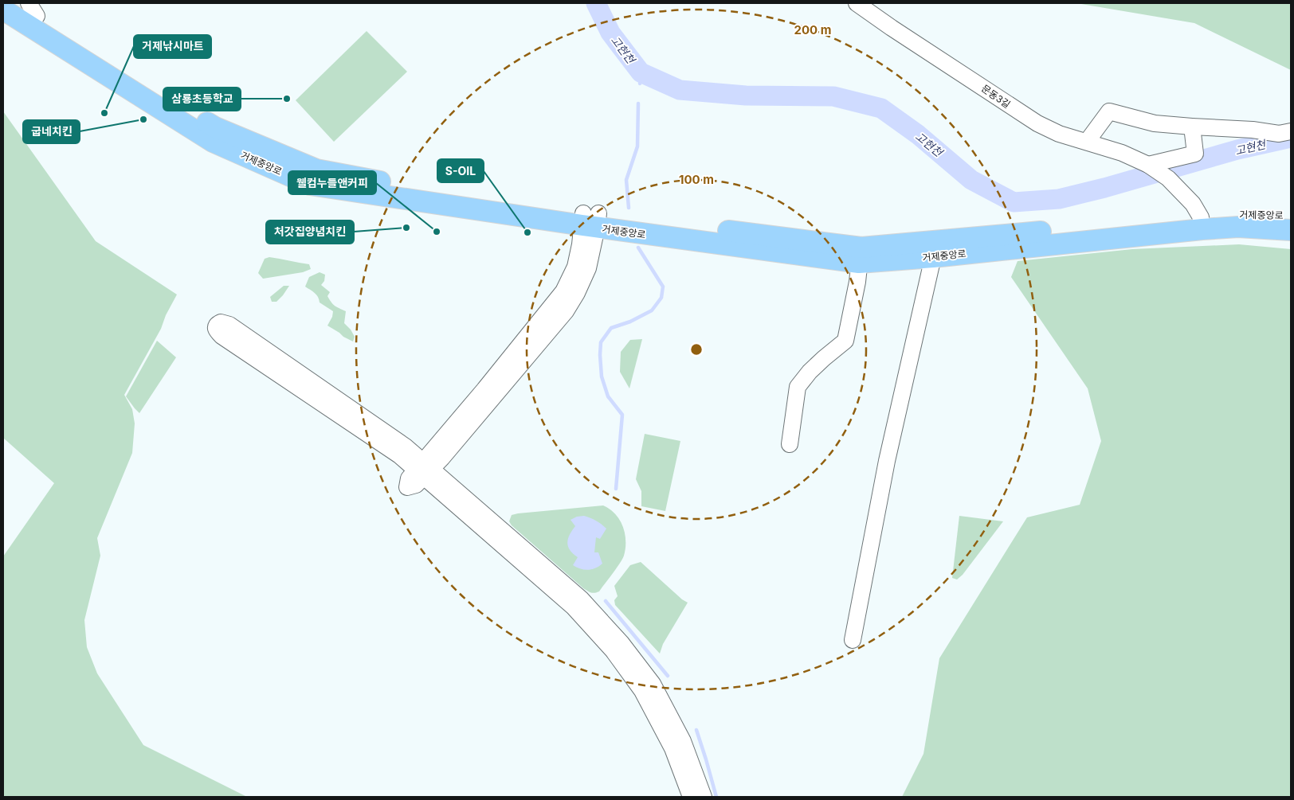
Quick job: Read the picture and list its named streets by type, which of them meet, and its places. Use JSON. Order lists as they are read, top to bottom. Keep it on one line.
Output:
{"streets":{"main road":["거제중앙로"],"street":["문동3길"]},"crossings":[["문동3길","거제중앙로"]],"water":["고현천"],"places":["삼룡초등학교","거제낚시마트","굽네치킨","처갓집양념치킨","웰컴누들앤커피","S-OIL"],"rings":["200 m","100 m"]}
